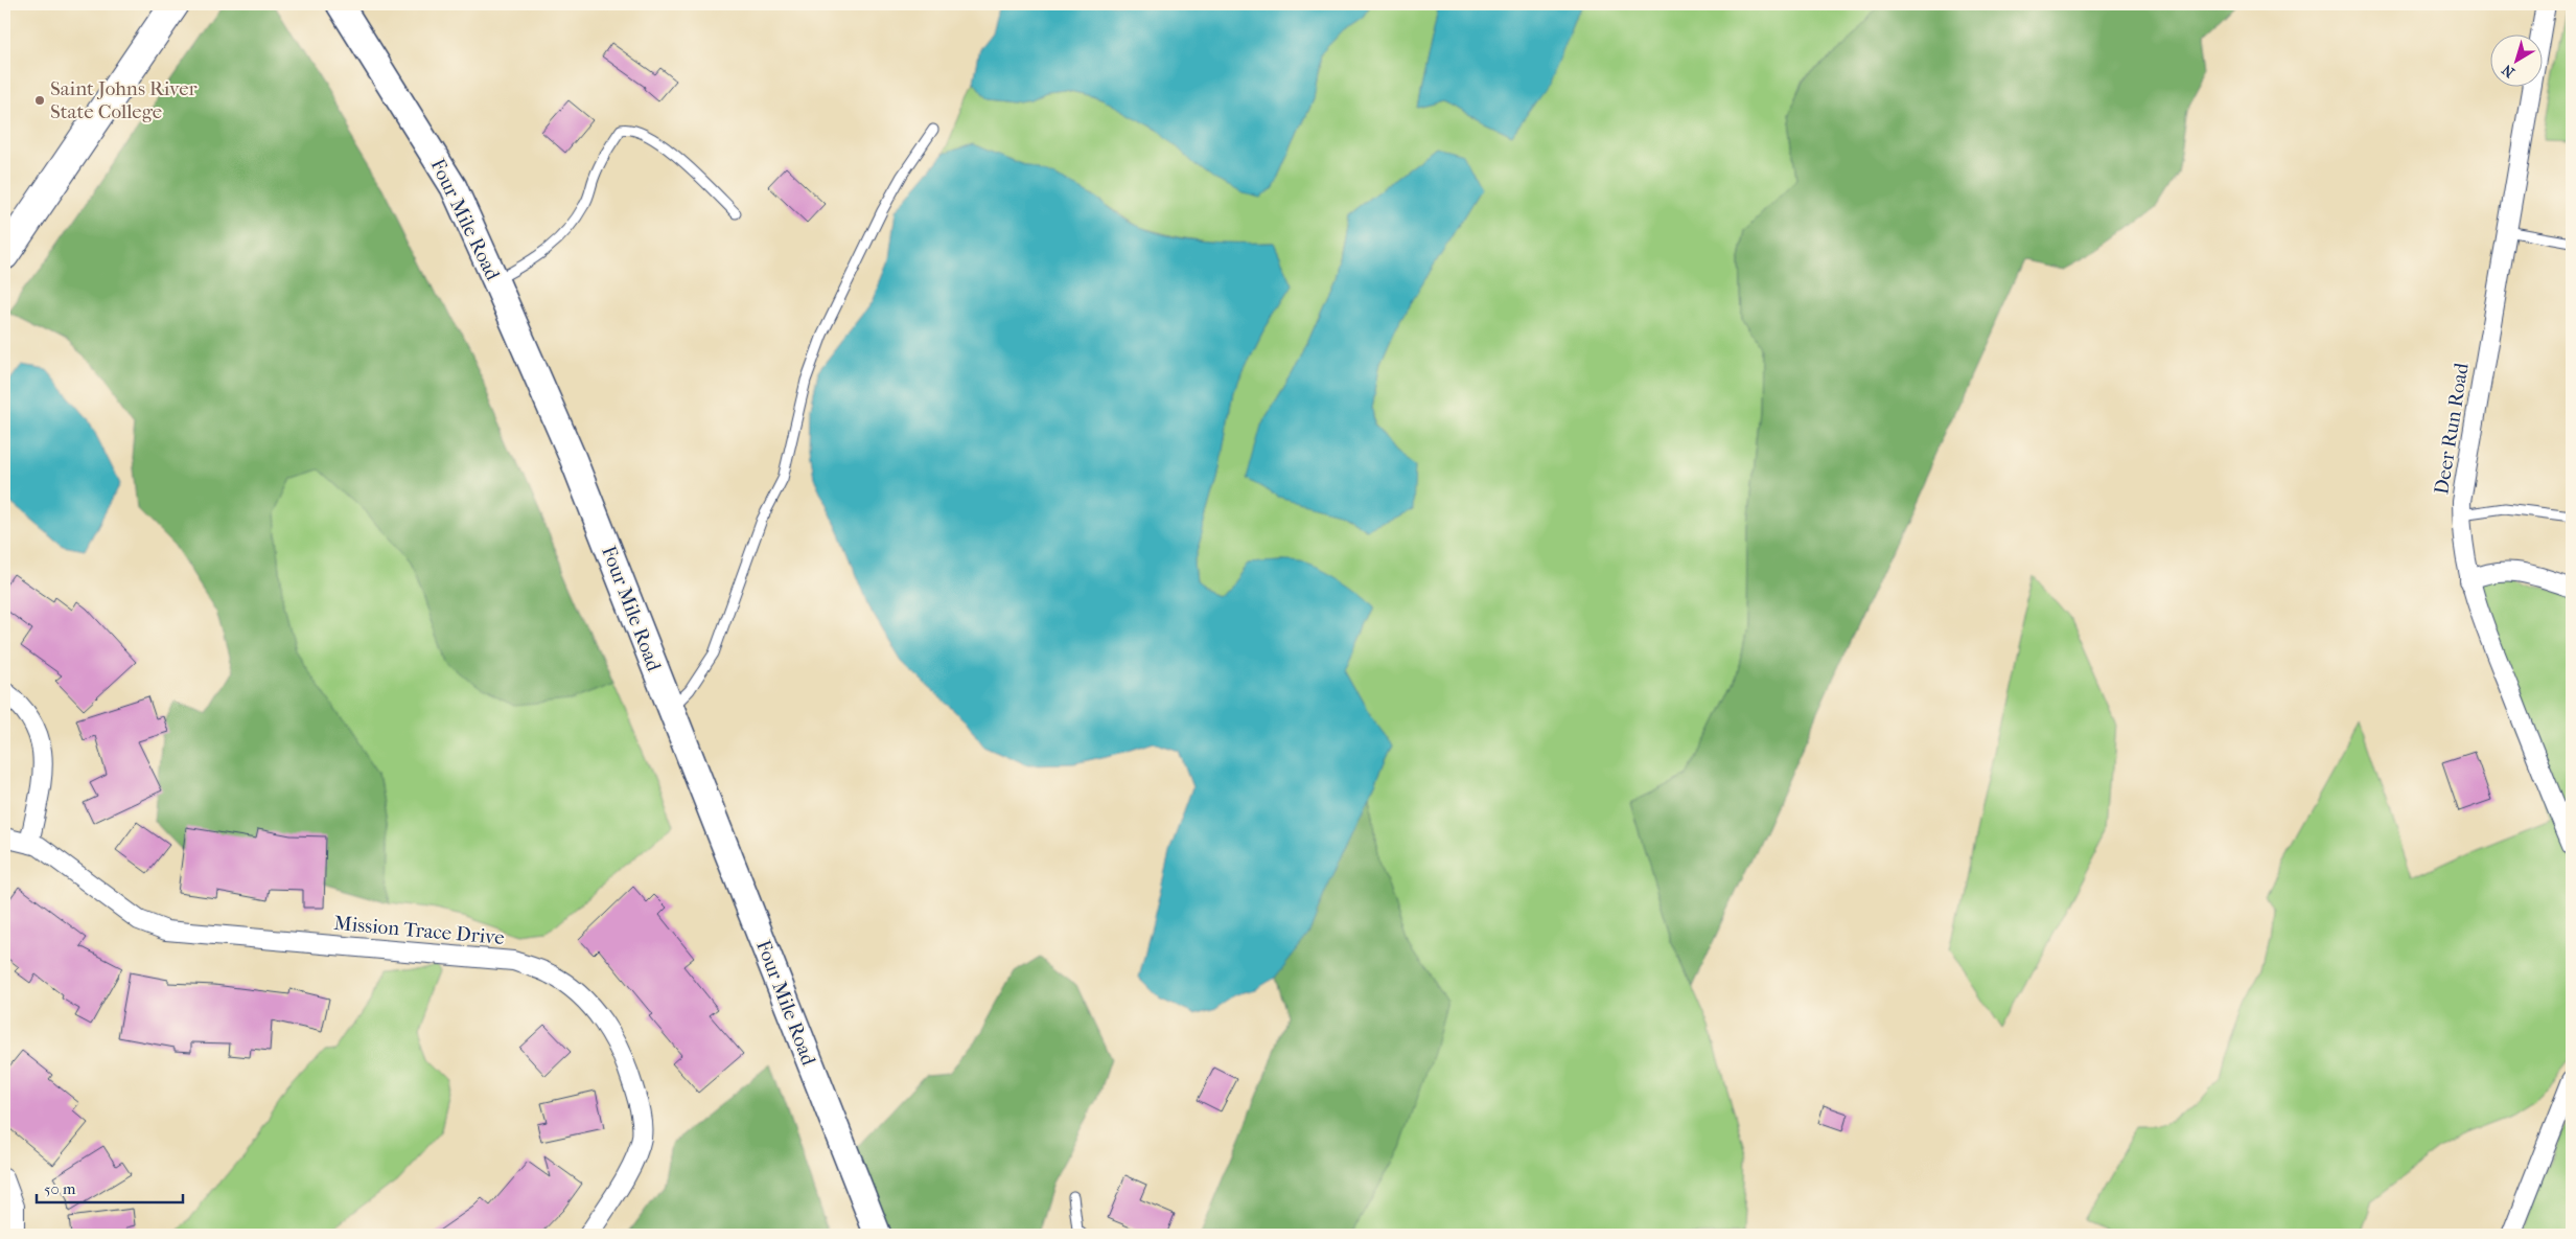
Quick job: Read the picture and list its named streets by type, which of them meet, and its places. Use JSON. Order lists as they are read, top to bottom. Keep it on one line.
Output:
{"streets":{"main road":["Four Mile Road"],"street":["Deer Run Road","Mission Trace Drive"]},"places":["Saint Johns River State College"],"scale_bar":"50 m","north":"bottom left"}
